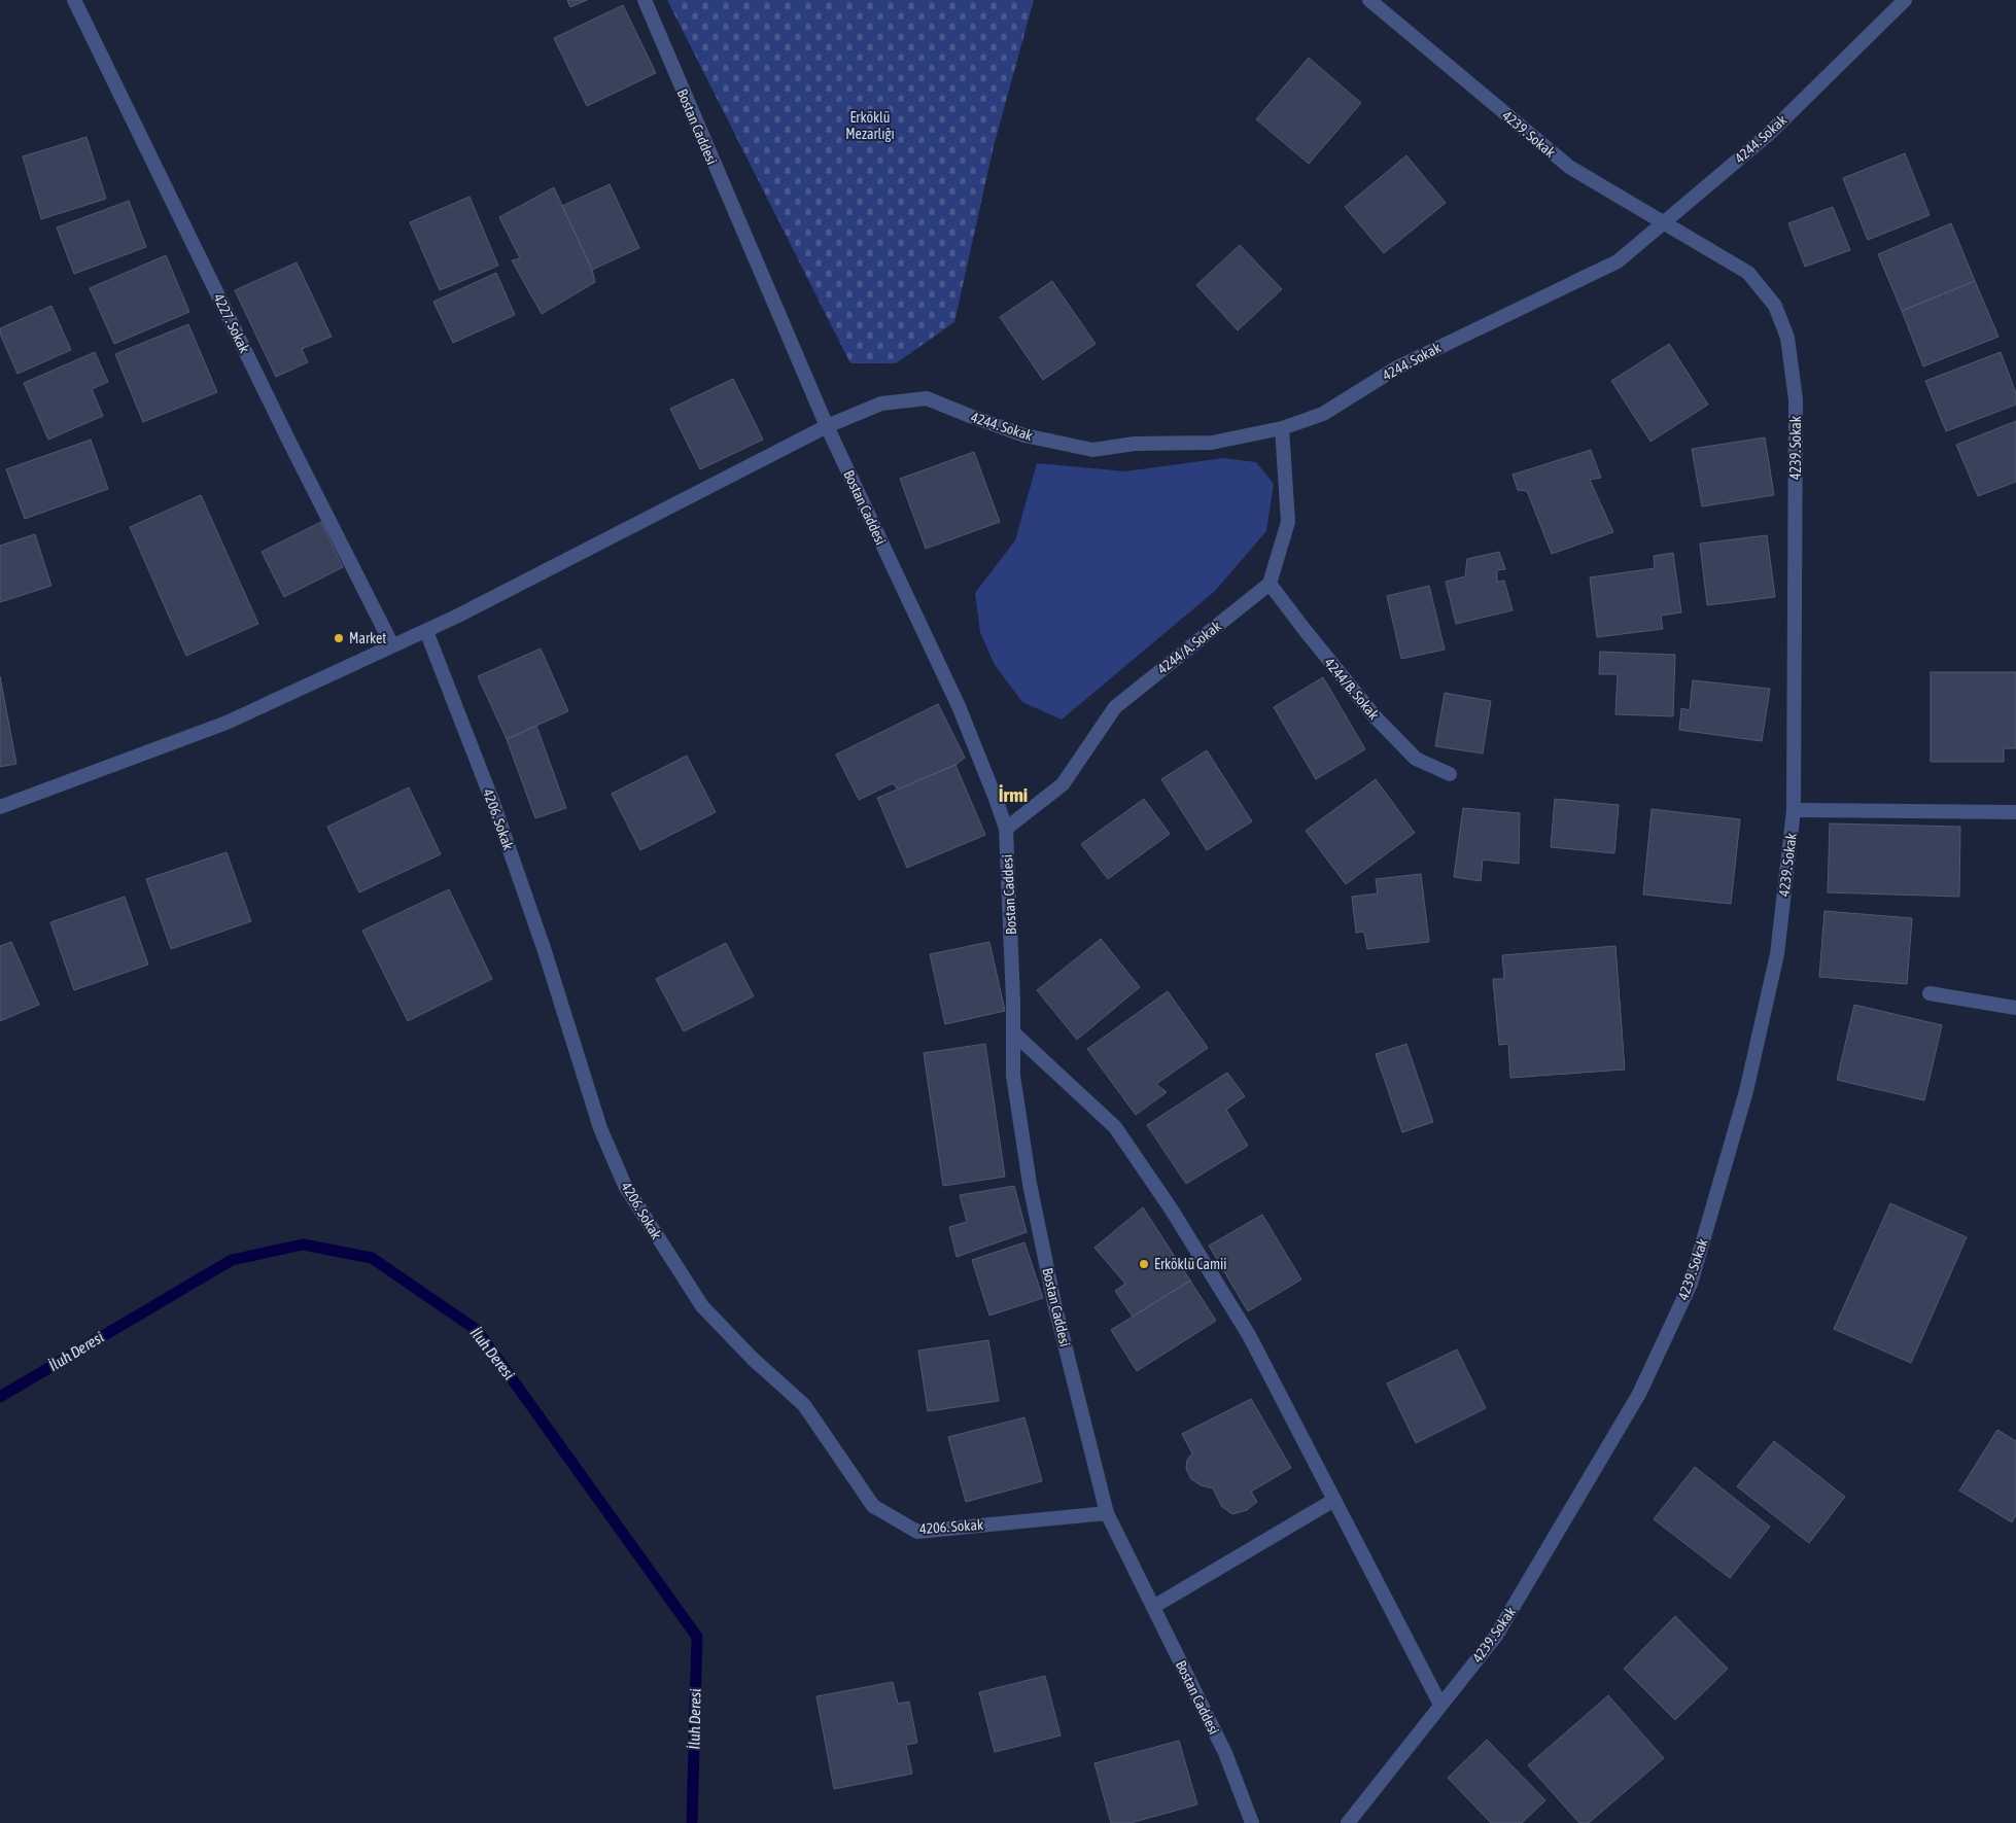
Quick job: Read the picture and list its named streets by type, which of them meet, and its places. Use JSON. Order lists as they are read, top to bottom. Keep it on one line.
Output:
{"streets":{"street":["Bostan Caddesi","4239. Sokak","4244. Sokak","4227. Sokak","4244/A. Sokak","4244/B. Sokak","4206. Sokak"]},"crossings":[["Bostan Caddesi","4244. Sokak"],["Bostan Caddesi","4244/A. Sokak"],["Bostan Caddesi","4206. Sokak"],["4239. Sokak","4244. Sokak"],["4244. Sokak","4227. Sokak"],["4244. Sokak","4206. Sokak"],["4244/A. Sokak","4244/B. Sokak"]],"districts":["İrmi"],"water":["İluh Deresi"],"parks":["Erköklü Mezarlığı"],"places":["Market","Erköklü Camii"]}
